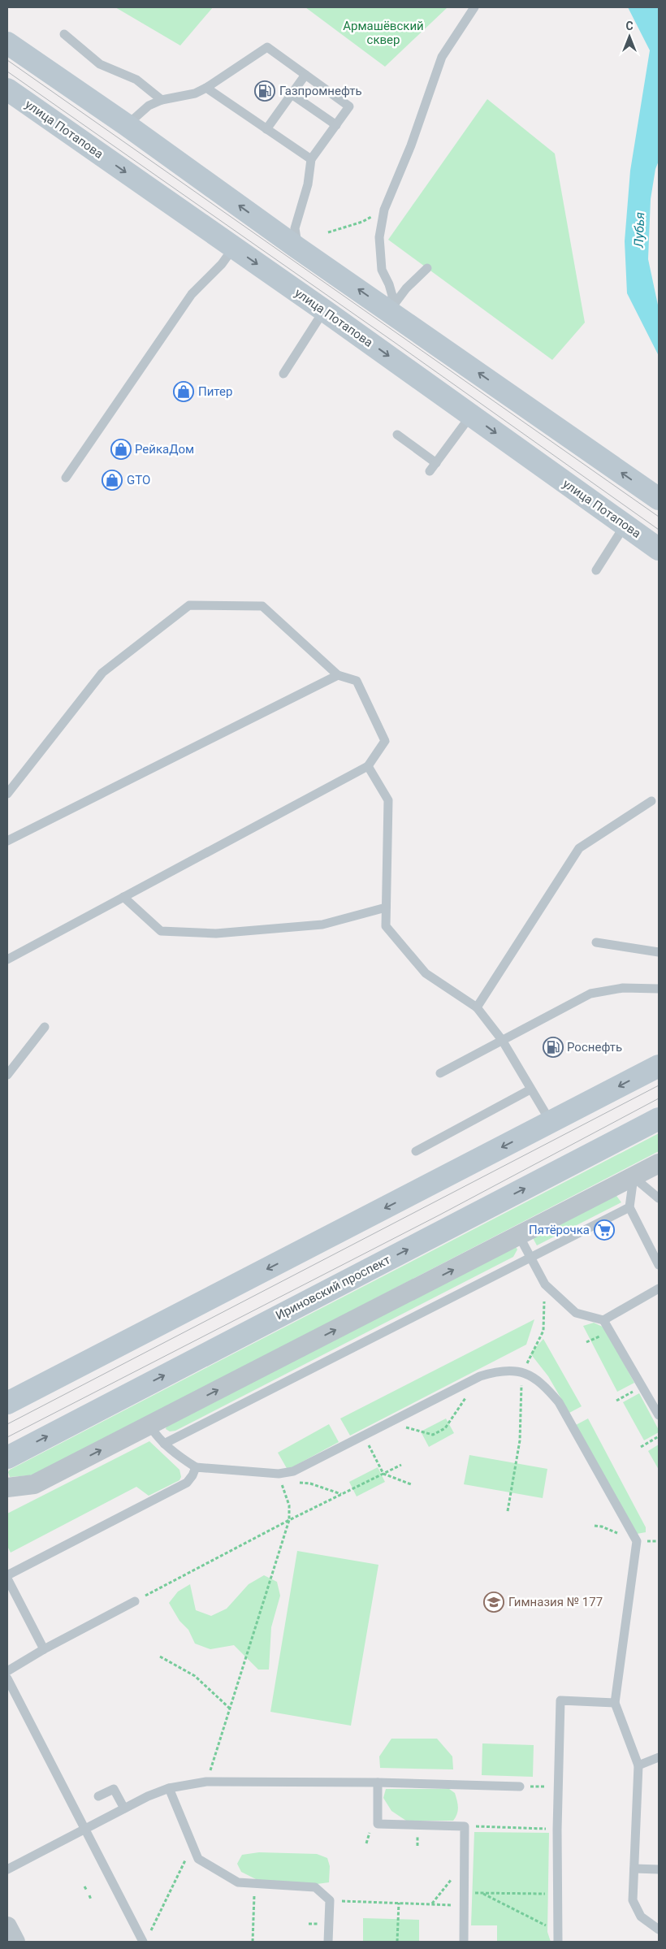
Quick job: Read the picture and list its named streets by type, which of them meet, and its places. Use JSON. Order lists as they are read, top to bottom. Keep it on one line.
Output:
{"streets":{"street":["улица Потапова","Ириновский проспект"]},"water":["Лубья"],"parks":["Армашёвский сквер"],"places":{"fuel station":["Газпромнефть","Роснефть"],"shop":["Питер","РейкаДом","GTO"],"supermarket":["Пятёрочка"],"school or university":["Гимназия № 177"]},"north":"top"}
